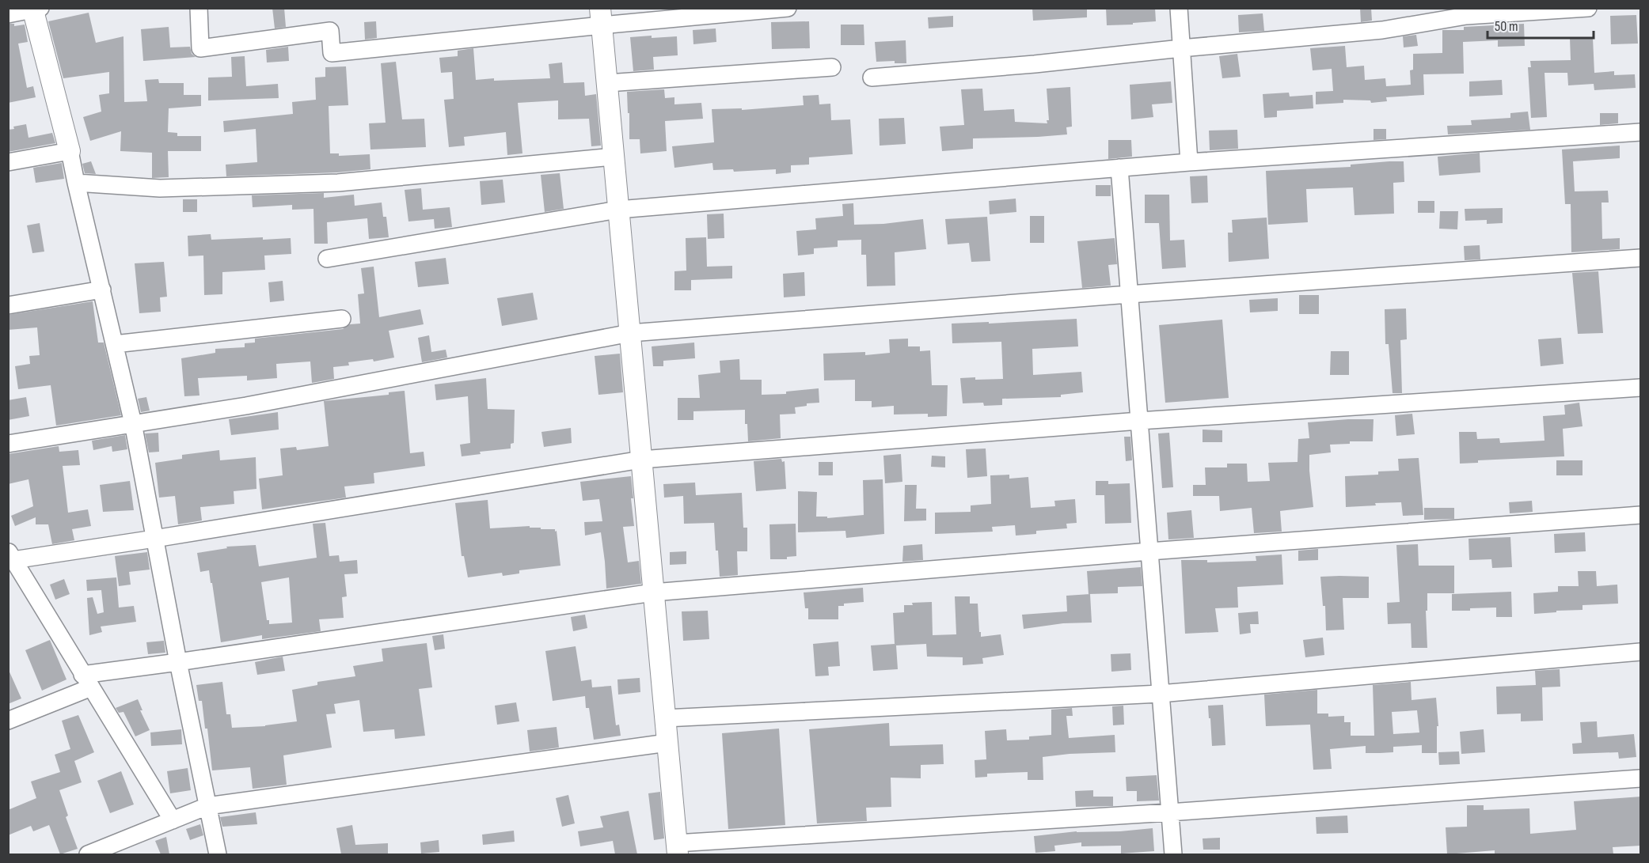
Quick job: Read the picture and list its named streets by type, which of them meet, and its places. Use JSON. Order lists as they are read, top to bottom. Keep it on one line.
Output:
{"scale_bar":"50 m"}
